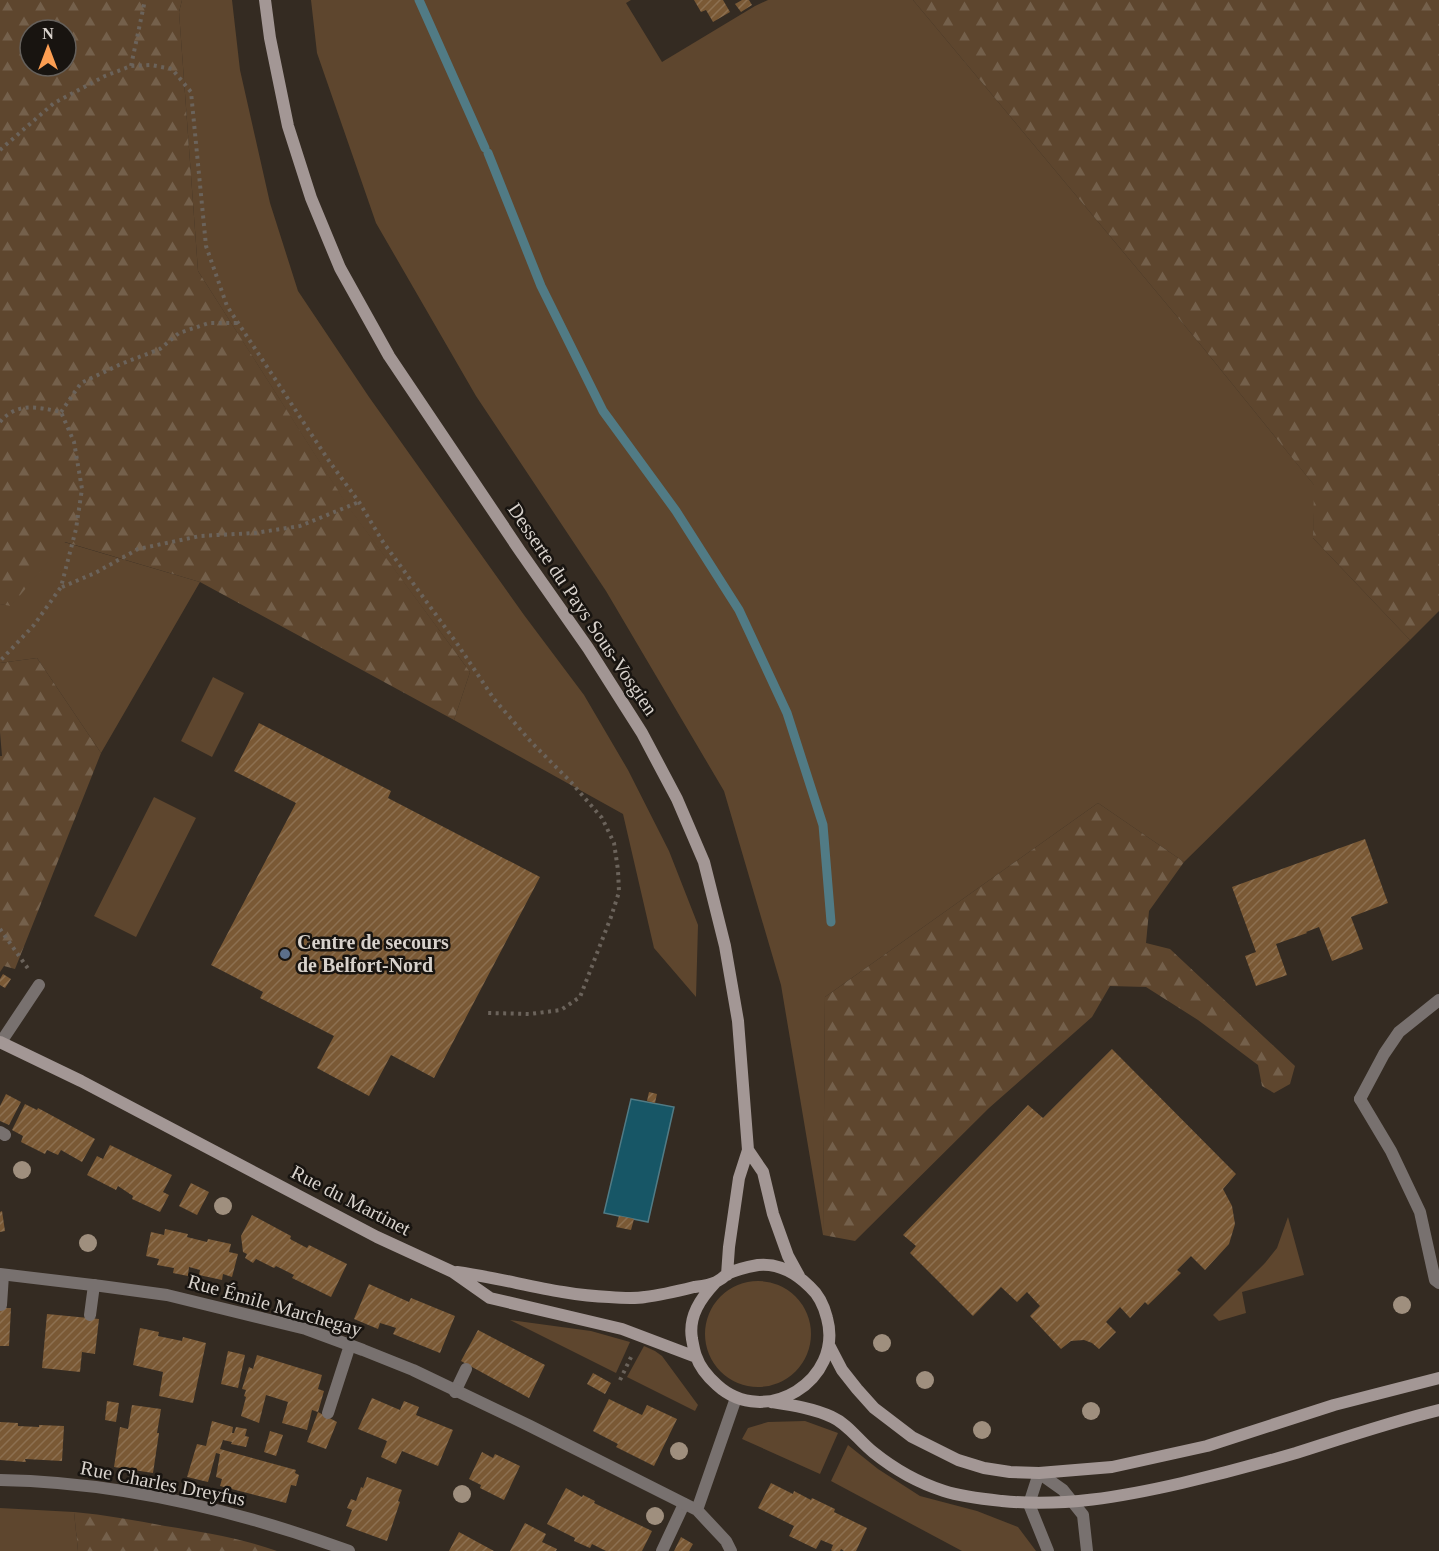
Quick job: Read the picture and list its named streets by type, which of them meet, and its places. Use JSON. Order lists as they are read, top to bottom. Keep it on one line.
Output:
{"streets":{"main road":["Desserte du Pays Sous-Vosgien","Rue du Martinet"],"street":["Rue Émile Marchegay","Rue Charles Dreyfus"]},"crossings":[["Desserte du Pays Sous-Vosgien","Rue du Martinet"]],"places":["Centre de secours de Belfort-Nord"],"north":"top"}
